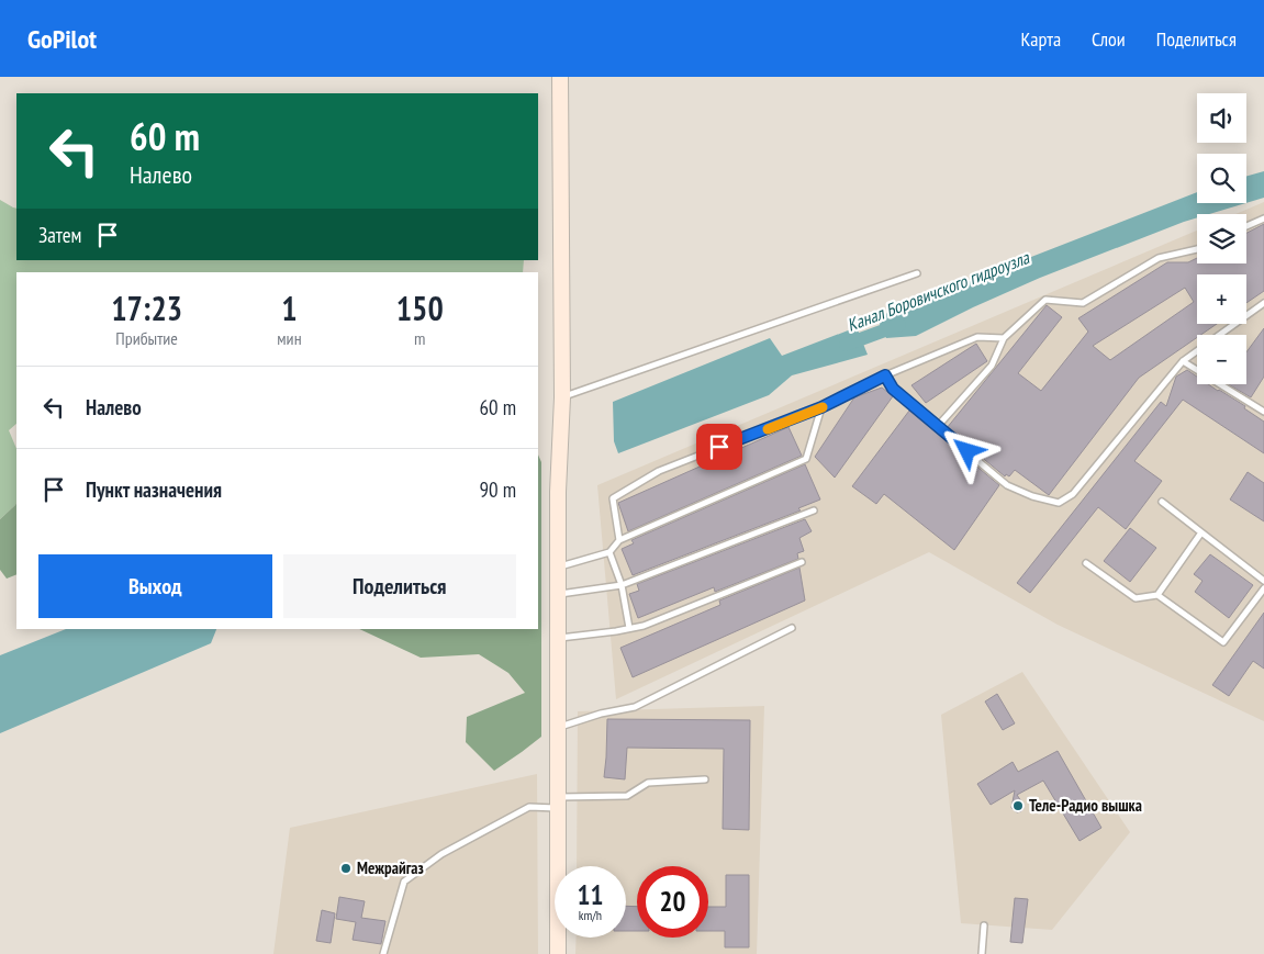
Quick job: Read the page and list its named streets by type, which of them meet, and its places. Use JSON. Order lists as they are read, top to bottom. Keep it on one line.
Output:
{"water":["Канал Боровичского гидроузла"],"places":["Теле-Радио вышка","Межрайгаз"],"page":{"header":"GoPilot","nav":["Карта","Слои","Поделиться"],"map_buttons":["+","−"],"turn":["60 m","Налево"],"then":"Затем","eta":["17:23","Прибытие","1","мин","150","m"],"list":[{"name":"Налево","value":"60 m"},{"name":"Пункт назначения","value":"90 m"}],"buttons":["Выход","Поделиться"],"speed":"11 km/h","limit":"20"}}
